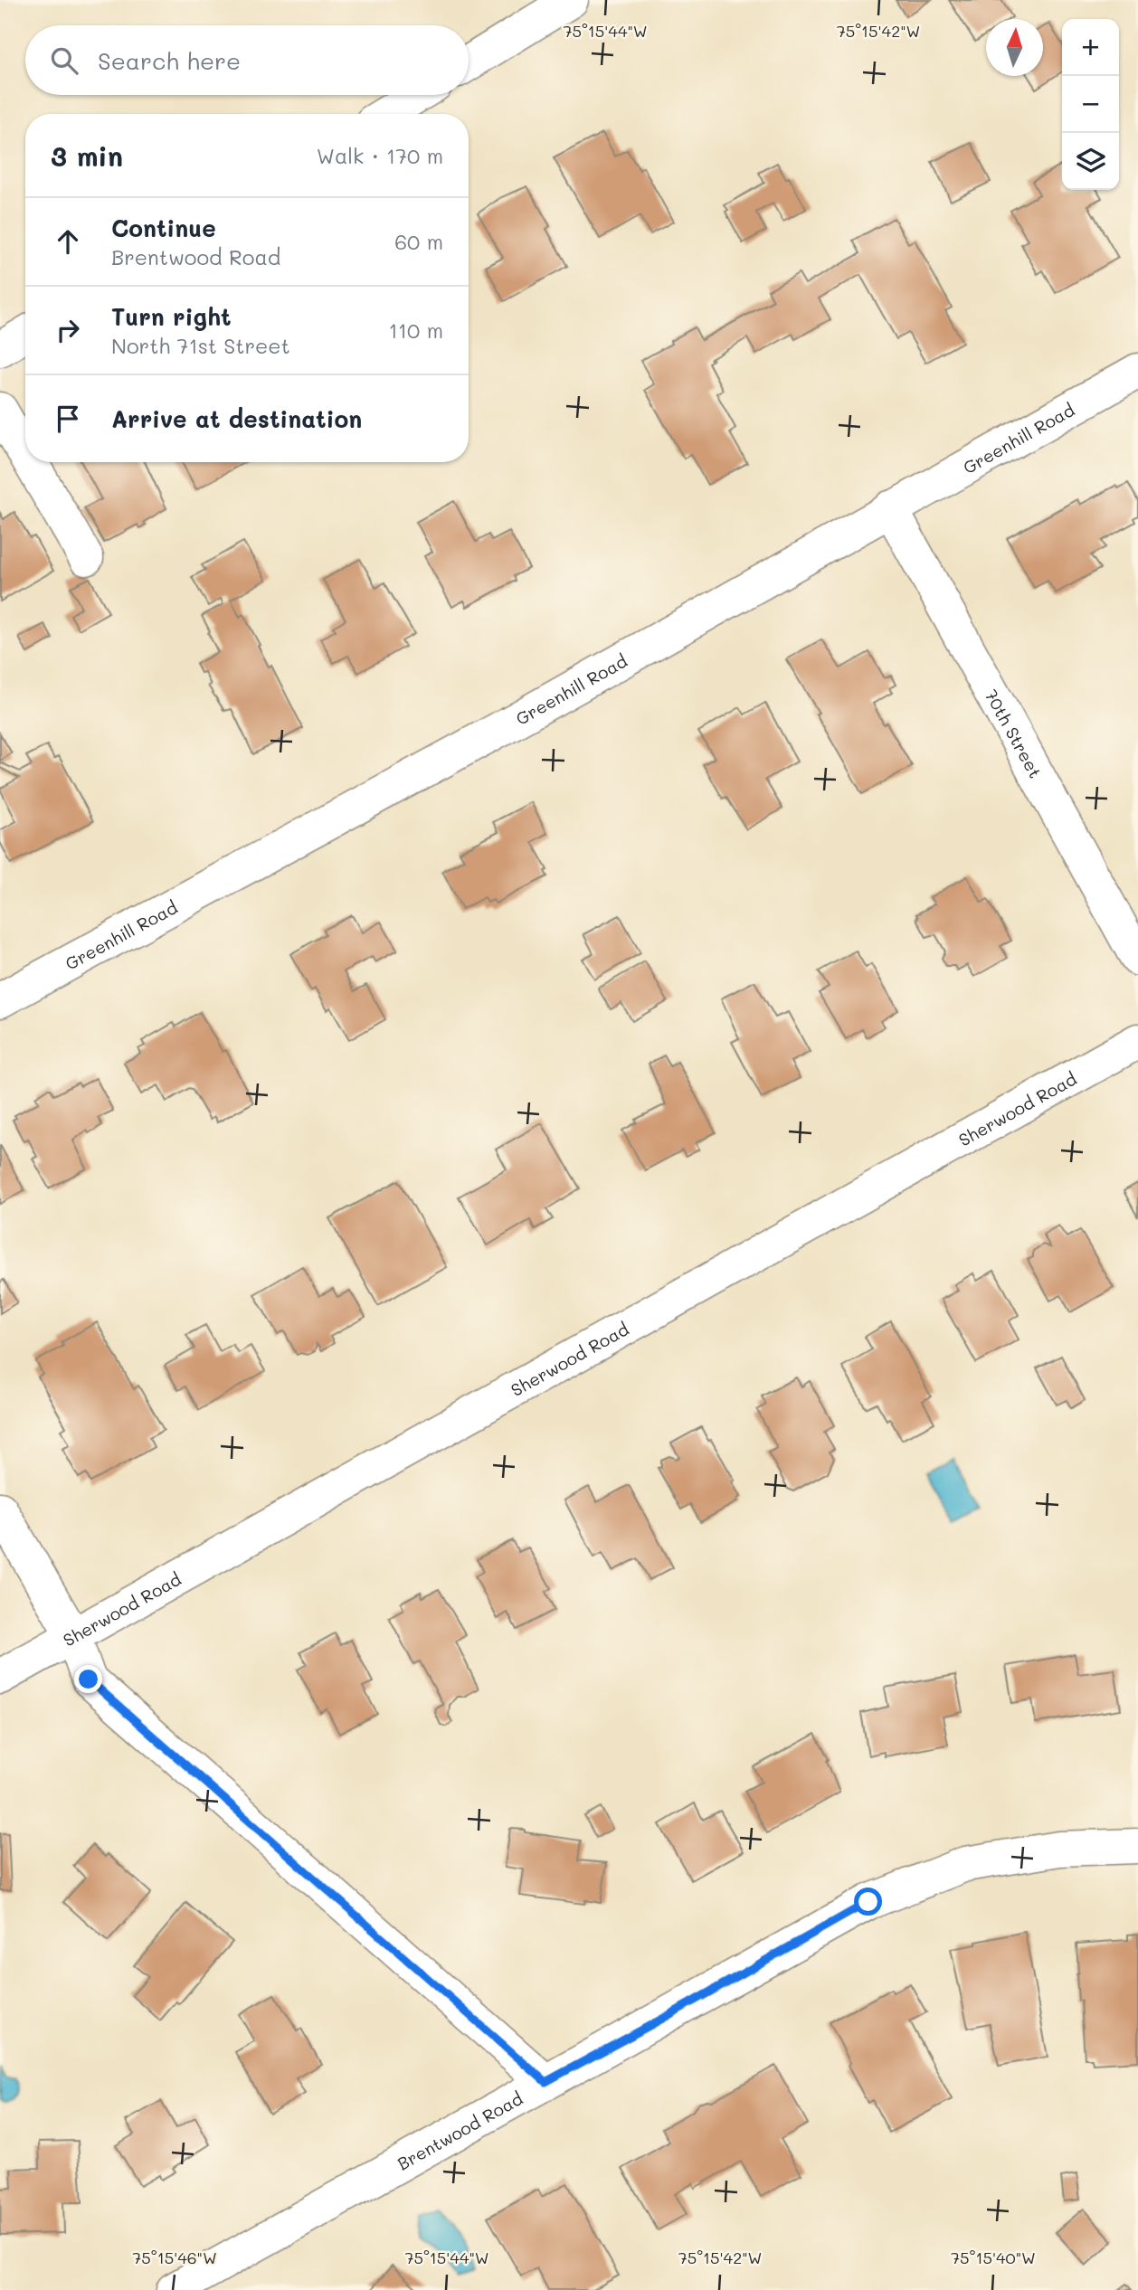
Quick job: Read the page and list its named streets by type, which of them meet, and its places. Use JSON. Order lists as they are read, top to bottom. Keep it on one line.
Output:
{"streets":{"main road":["Greenhill Road","70th Street","Sherwood Road","Brentwood Road"]},"crossings":[["Greenhill Road","70th Street"]],"north":"top","page":{"map_buttons":["+","−"],"search":"Search here","heading":["3 min","Walk · 170 m"],"list":[["Continue","Brentwood Road","60 m"],["Turn right","North 71st Street","110 m"],"Arrive at destination"]},"coordinates":["75°15'44\"W","75°15'42\"W","75°15'46\"W","75°15'40\"W"]}
